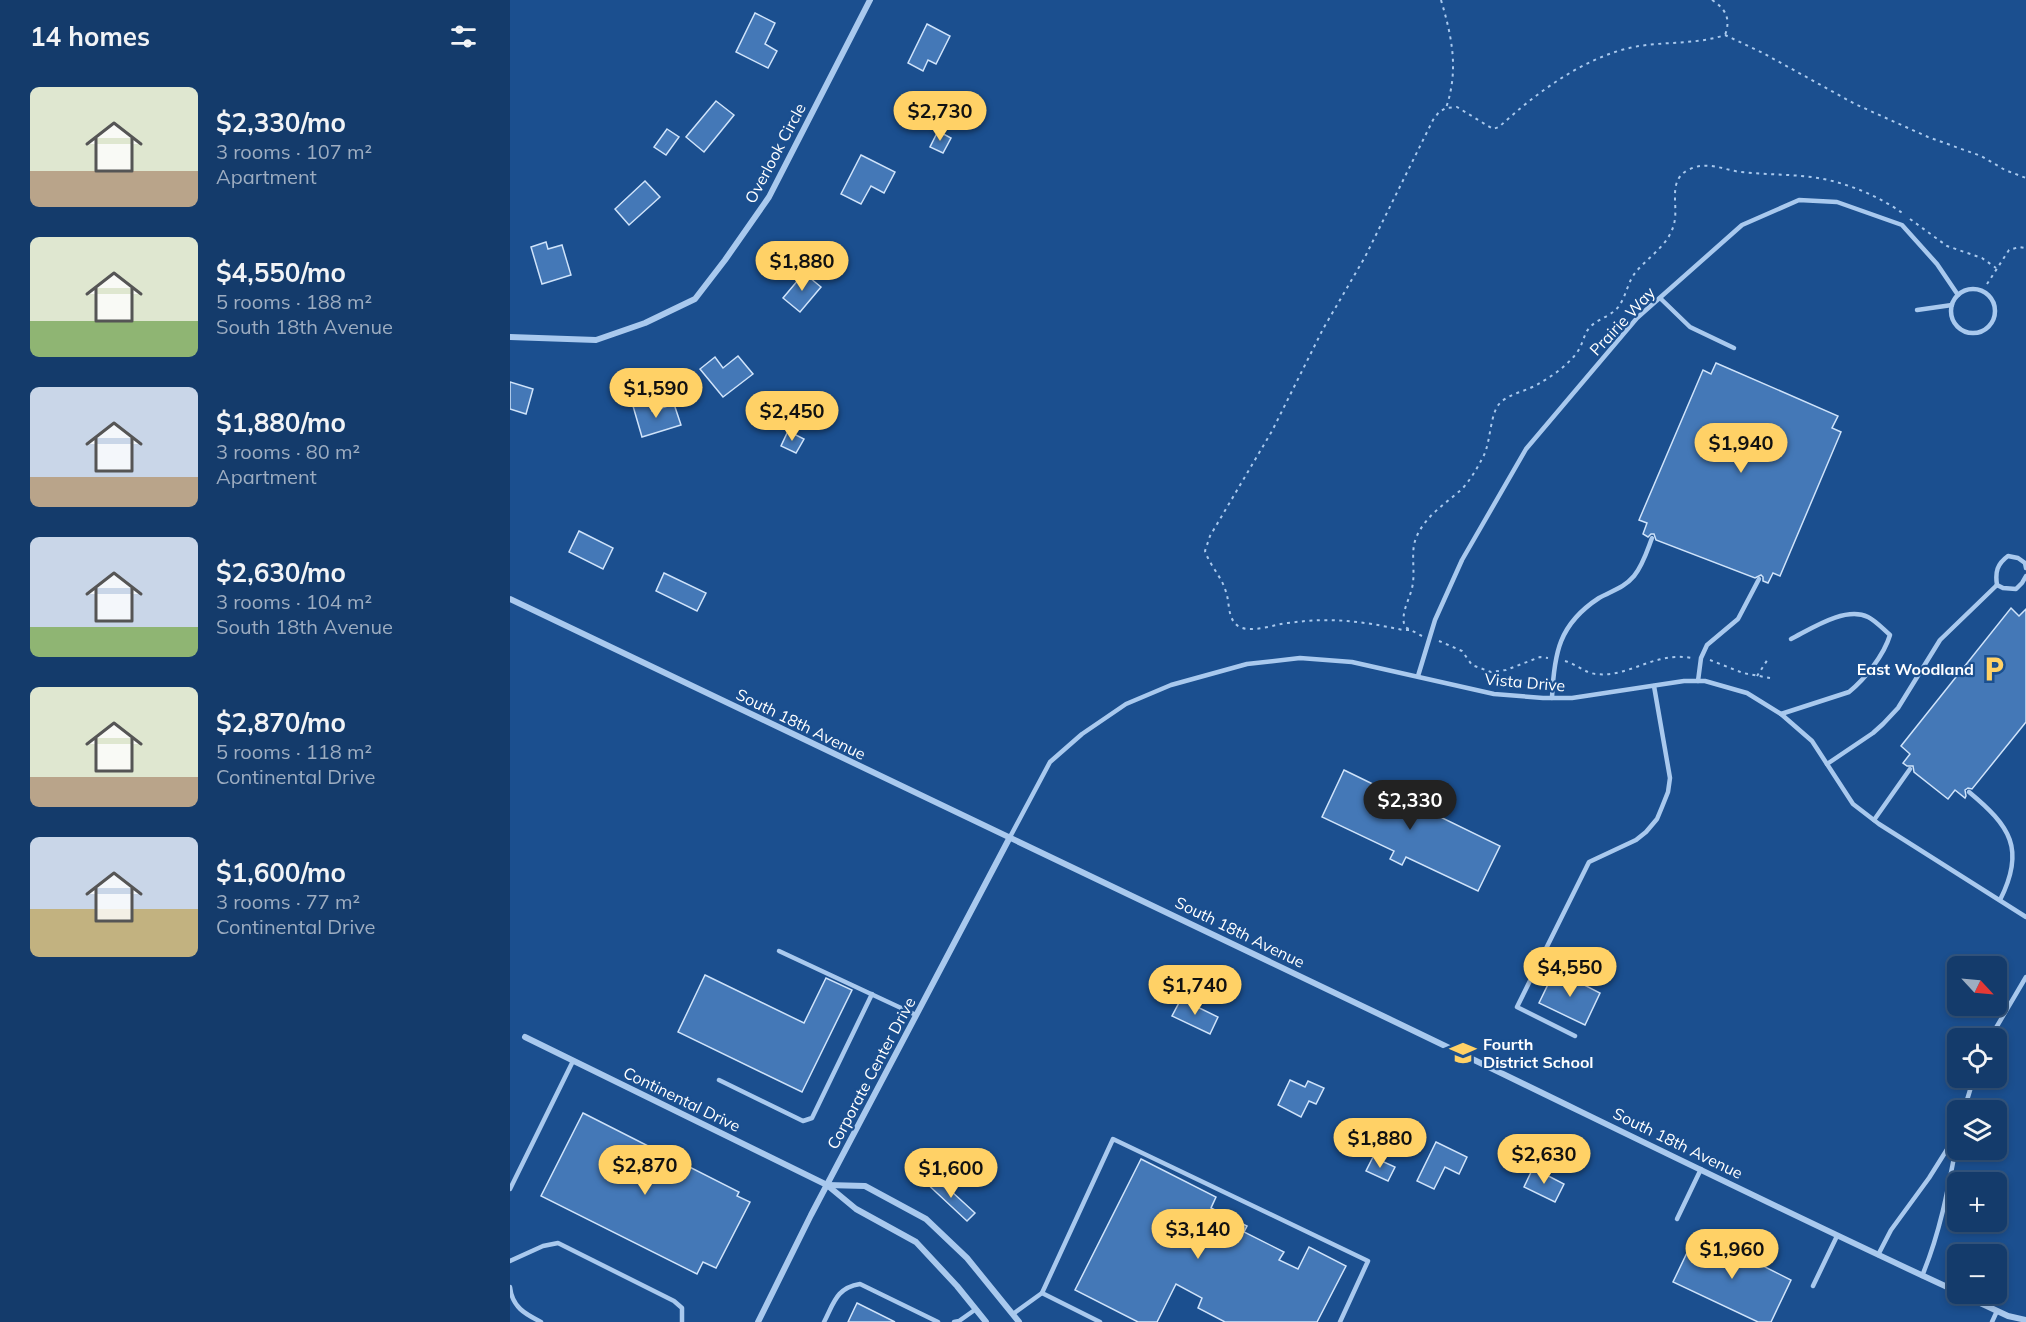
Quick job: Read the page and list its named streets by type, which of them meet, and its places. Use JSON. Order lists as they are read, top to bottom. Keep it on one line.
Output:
{"streets":{"street":["Overlook Circle","South 18th Avenue","Corporate Center Drive","Continental Drive"],"lane":["Prairie Way","Vista Drive"]},"crossings":[["Prairie Way","Vista Drive"],["Vista Drive","South 18th Avenue"],["Vista Drive","Corporate Center Drive"],["South 18th Avenue","Corporate Center Drive"],["Corporate Center Drive","Continental Drive"]],"places":{"parking":["East Woodland"],"school or university":["Fourth District School"]},"north":"bottom right","page":{"heading":"14 homes","list":[{"name":"$2,330/mo","note":"3 rooms · 107 m² · Apartment"},{"name":"$4,550/mo","note":"5 rooms · 188 m² · South 18th Avenue"},{"name":"$1,880/mo","note":"3 rooms · 80 m² · Apartment"},{"name":"$2,630/mo","note":"3 rooms · 104 m² · South 18th Avenue"},{"name":"$2,870/mo","note":"5 rooms · 118 m² · Continental Drive"},{"name":"$1,600/mo","note":"3 rooms · 77 m² · Continental Drive"}],"price":["$2,730","$1,880","$1,590","$2,450","$1,940","$2,330","$4,550","$1,740","$1,880","$2,630","$2,870","$1,600","$3,140","$1,960"],"map_buttons":["+","−"]}}
